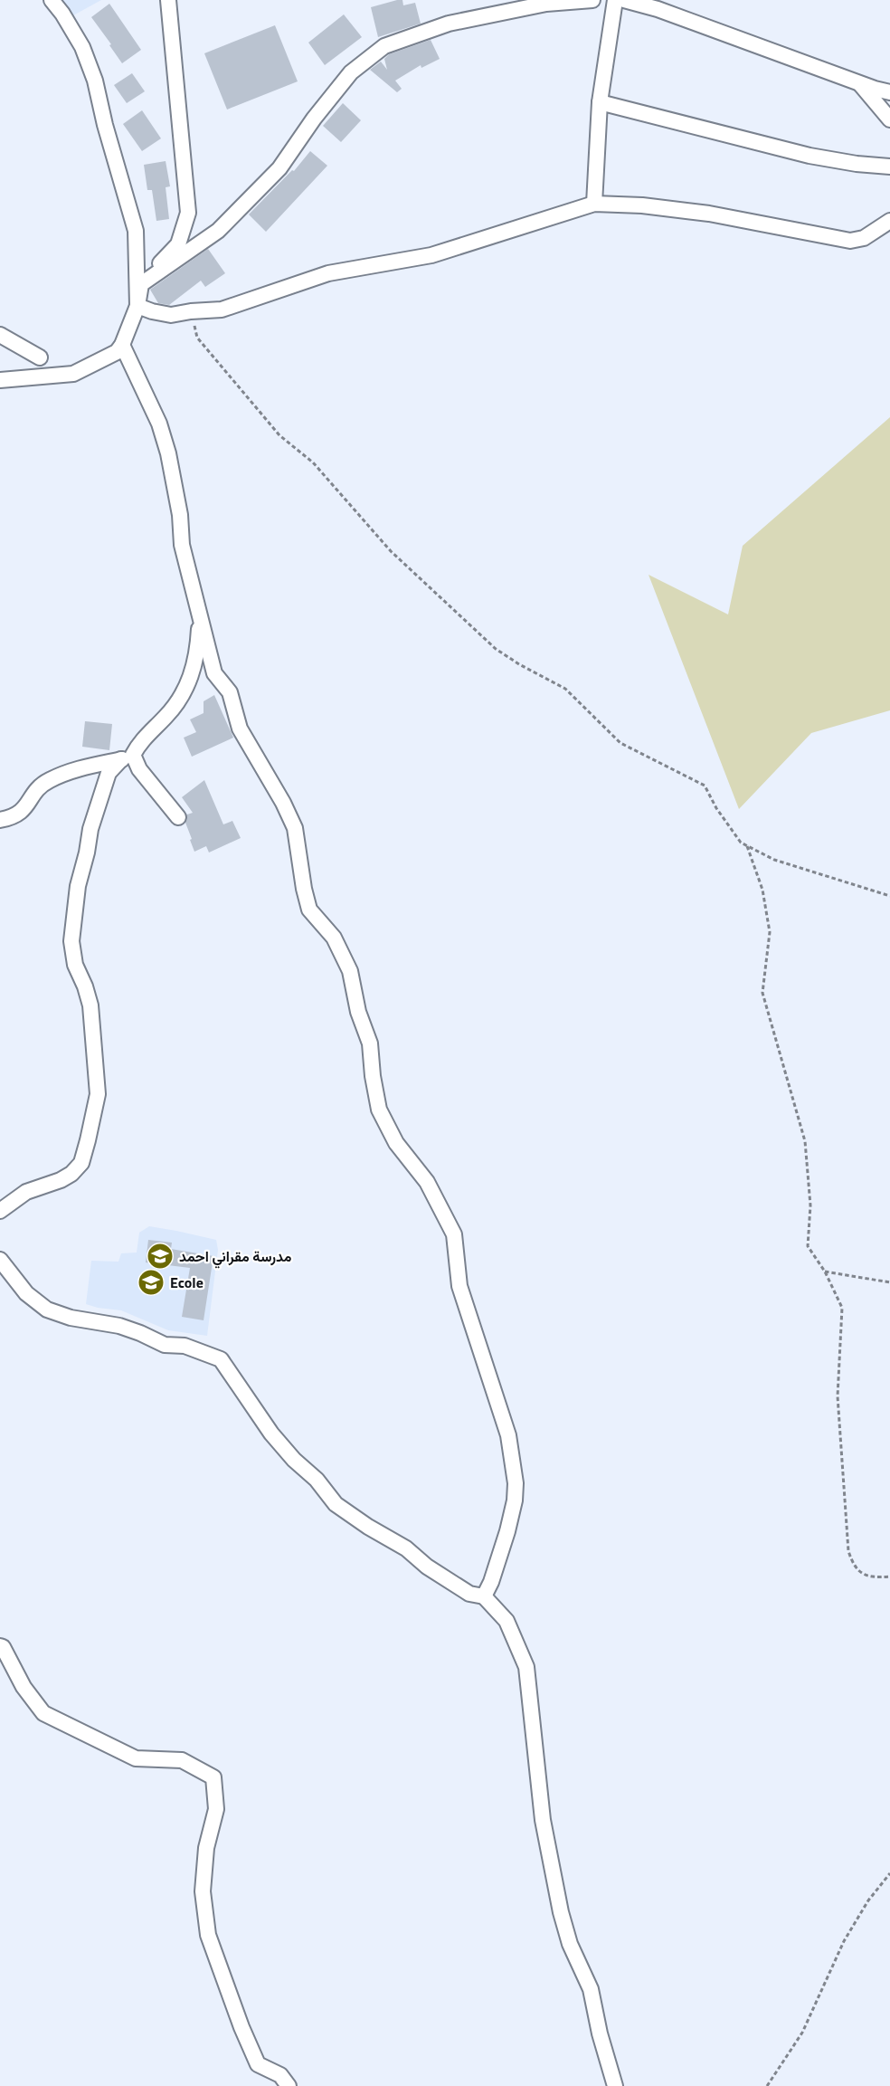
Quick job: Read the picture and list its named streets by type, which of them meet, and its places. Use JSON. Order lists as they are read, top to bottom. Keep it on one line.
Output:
{"places":{"school or university":["مدرسة مقراني احمد","Ecole"]}}
